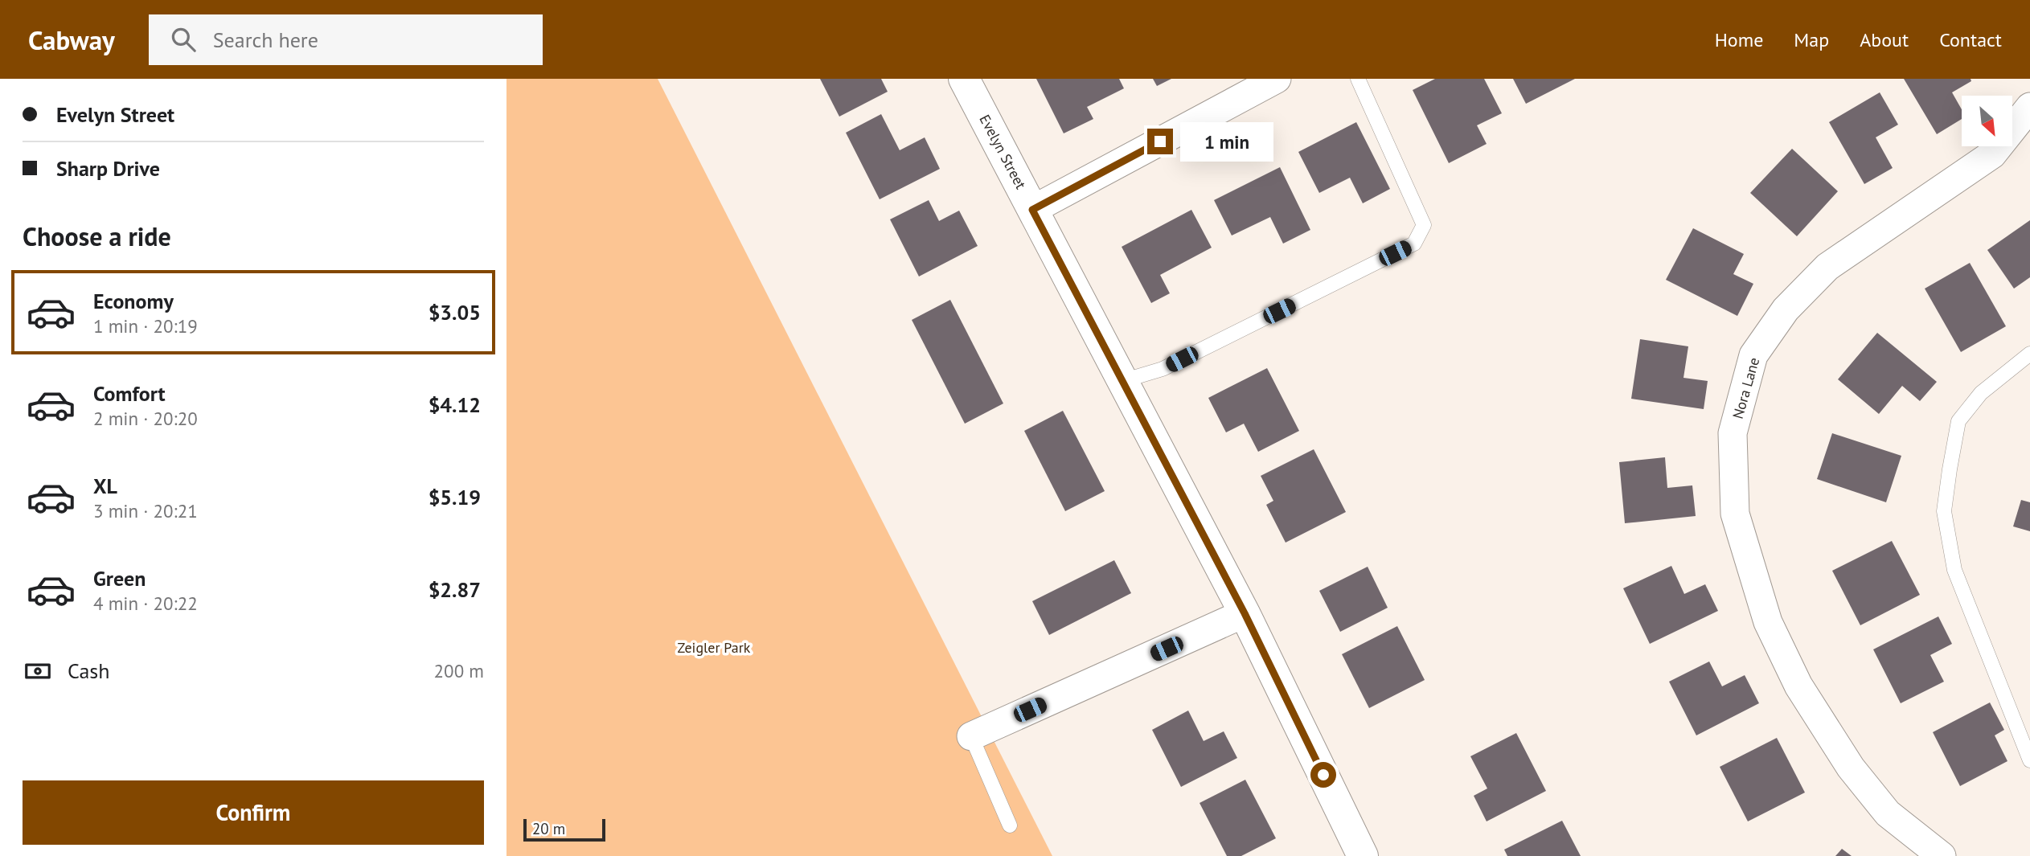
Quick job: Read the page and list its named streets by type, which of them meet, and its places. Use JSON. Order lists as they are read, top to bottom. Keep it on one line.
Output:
{"streets":{"street":["Evelyn Street","Nora Lane"]},"parks":["Zeigler Park"],"scale_bar":"20 m","north":"bottom right","page":{"header":"Cabway","search":"Search here","nav":["Home","Map","About","Contact"],"banner":["Evelyn Street","Sharp Drive"],"bubble":"1 min","heading":"Choose a ride","list":[{"name":"Economy","note":"1 min · 20:19","value":"$3.05"},{"name":"Comfort","note":"2 min · 20:20","value":"$4.12"},{"name":"XL","note":"3 min · 20:21","value":"$5.19"},{"name":"Green","note":"4 min · 20:22","value":"$2.87"}],"pay":["Cash","200 m"],"buttons":"Confirm","scale":"20 m"}}
